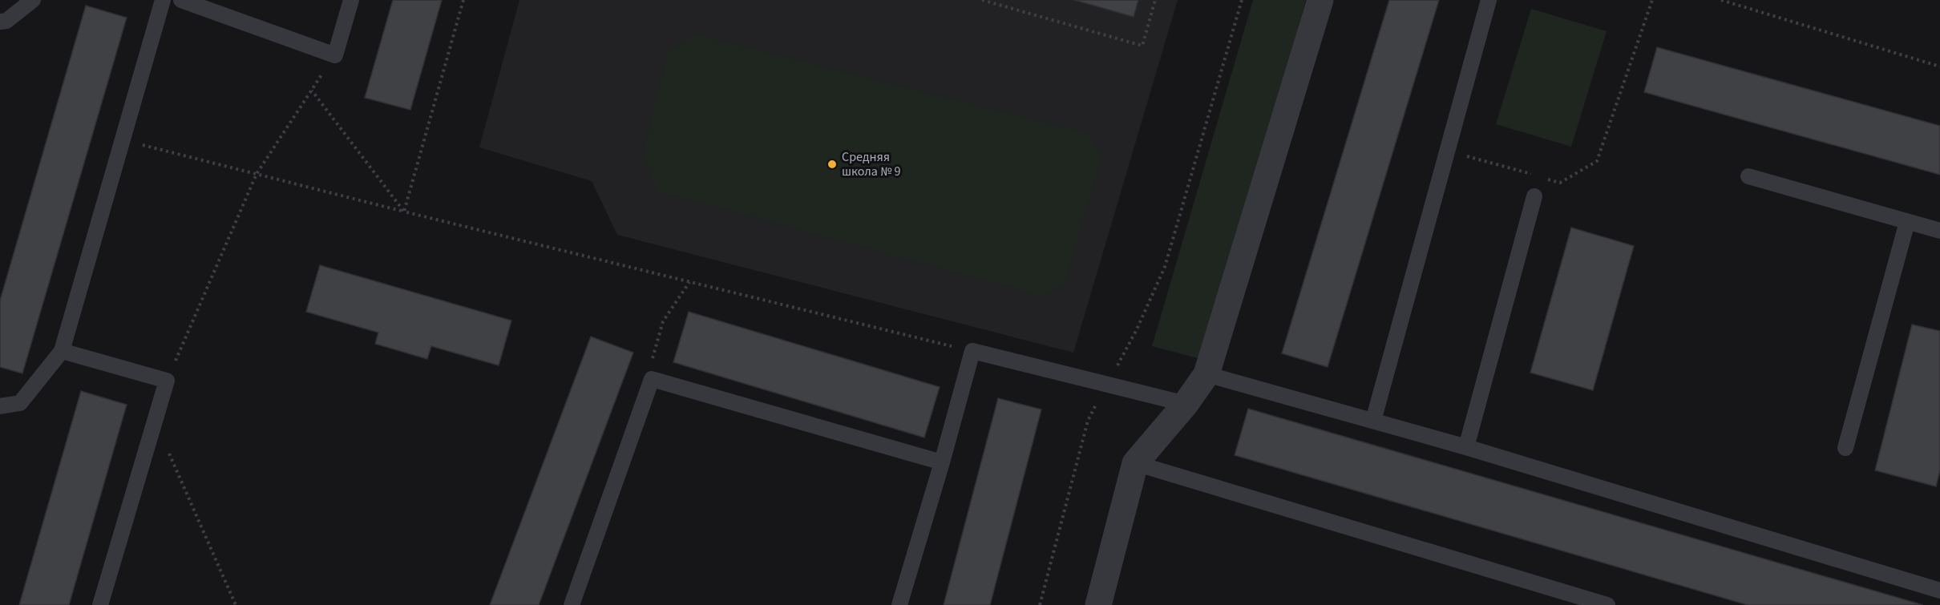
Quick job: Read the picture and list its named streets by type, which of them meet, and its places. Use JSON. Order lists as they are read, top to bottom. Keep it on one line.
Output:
{"places":["Средняя школа № 9"]}
